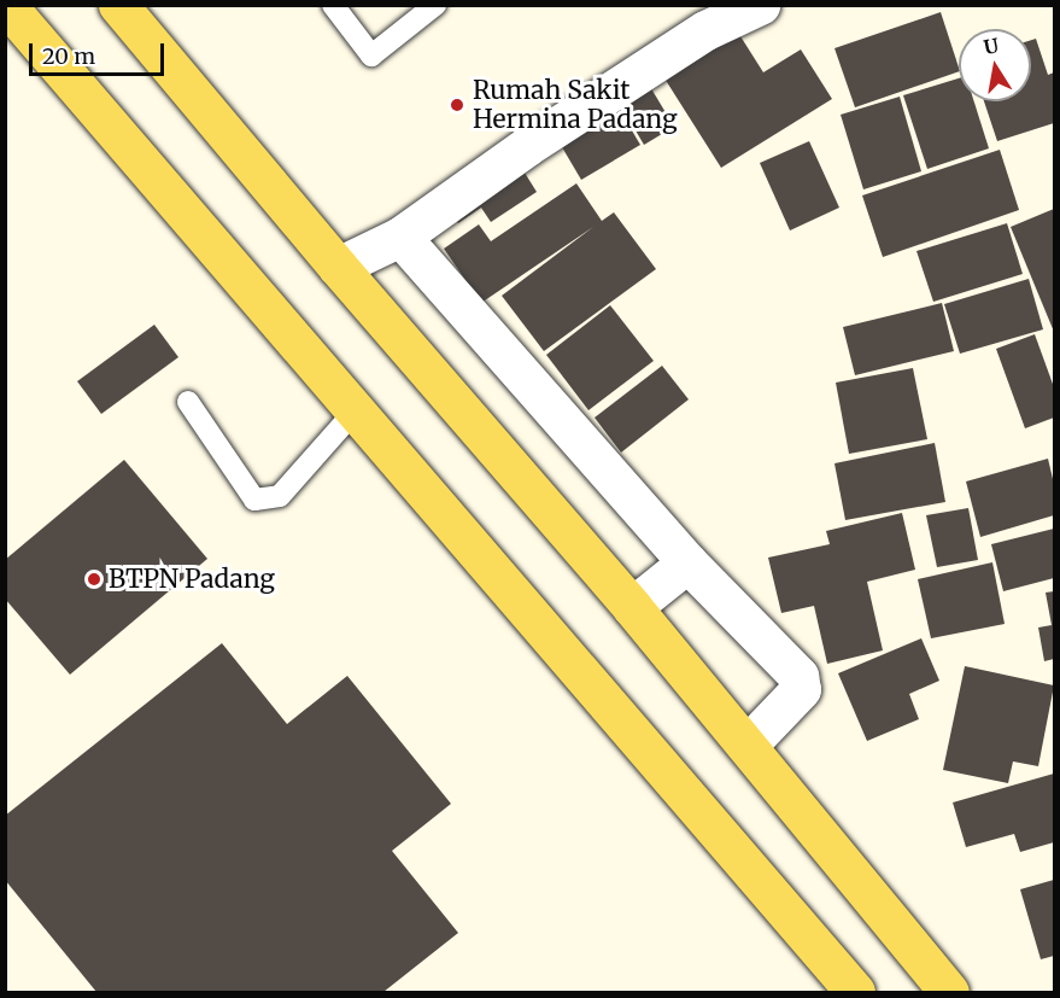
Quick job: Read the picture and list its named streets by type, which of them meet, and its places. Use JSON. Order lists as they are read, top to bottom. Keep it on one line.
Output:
{"places":["Rumah Sakit Hermina Padang","BTPN Padang"],"scale_bar":"20 m","north":"top"}
